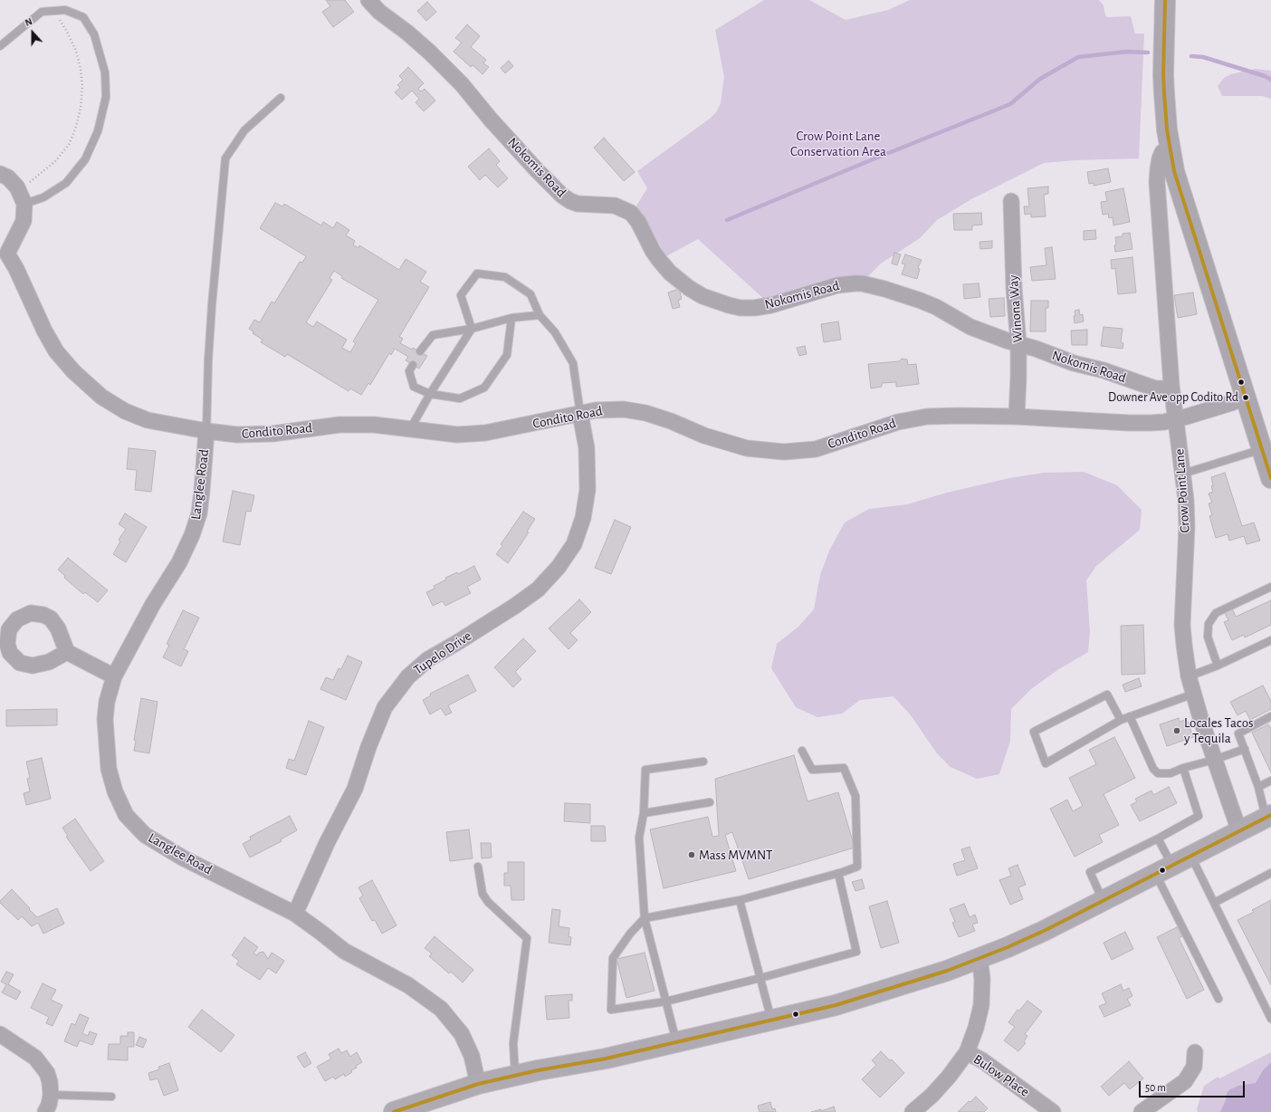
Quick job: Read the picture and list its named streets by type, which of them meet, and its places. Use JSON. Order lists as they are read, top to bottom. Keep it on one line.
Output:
{"streets":{"street":["Nokomis Road","Winona Way","Condito Road","Langlee Road","Crow Point Lane","Tupelo Drive","Bulow Place"]},"crossings":[["Nokomis Road","Winona Way"],["Nokomis Road","Crow Point Lane"],["Winona Way","Condito Road"],["Condito Road","Langlee Road"],["Condito Road","Crow Point Lane"],["Condito Road","Tupelo Drive"],["Langlee Road","Tupelo Drive"]],"parks":["Crow Point Lane Conservation Area"],"places":["Downer Ave opp Codito Rd","Locales Tacos y Tequila","Mass MVMNT"],"scale_bar":"50 m","north":"top"}
